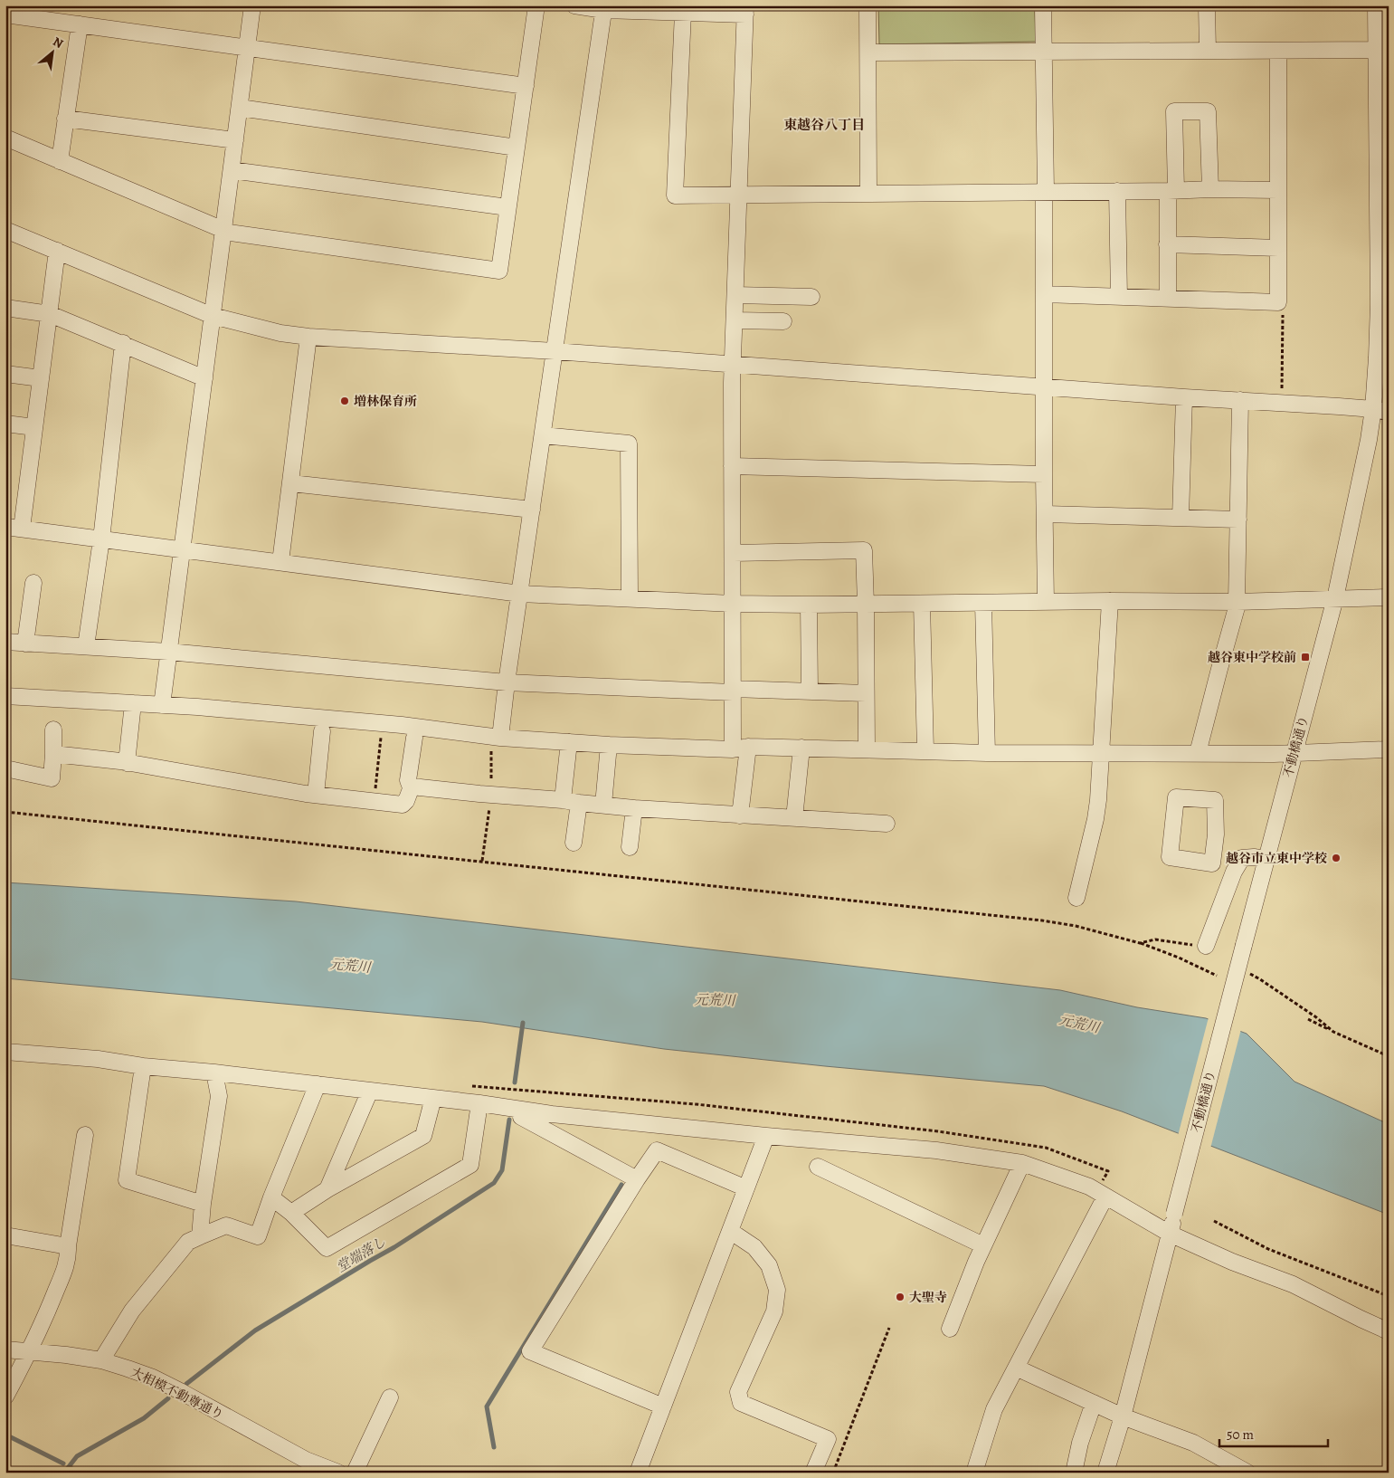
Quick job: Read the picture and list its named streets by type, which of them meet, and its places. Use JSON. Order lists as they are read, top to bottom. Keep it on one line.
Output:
{"streets":{"street":["不動橋通り","大相模不動尊通り"]},"districts":["東越谷八丁目"],"water":["元荒川","堂端落し"],"places":{"other":["増林保育所","越谷市立東中学校","大聖寺"],"transit":["越谷東中学校前"]},"scale_bar":"50 m","north":"top right"}
